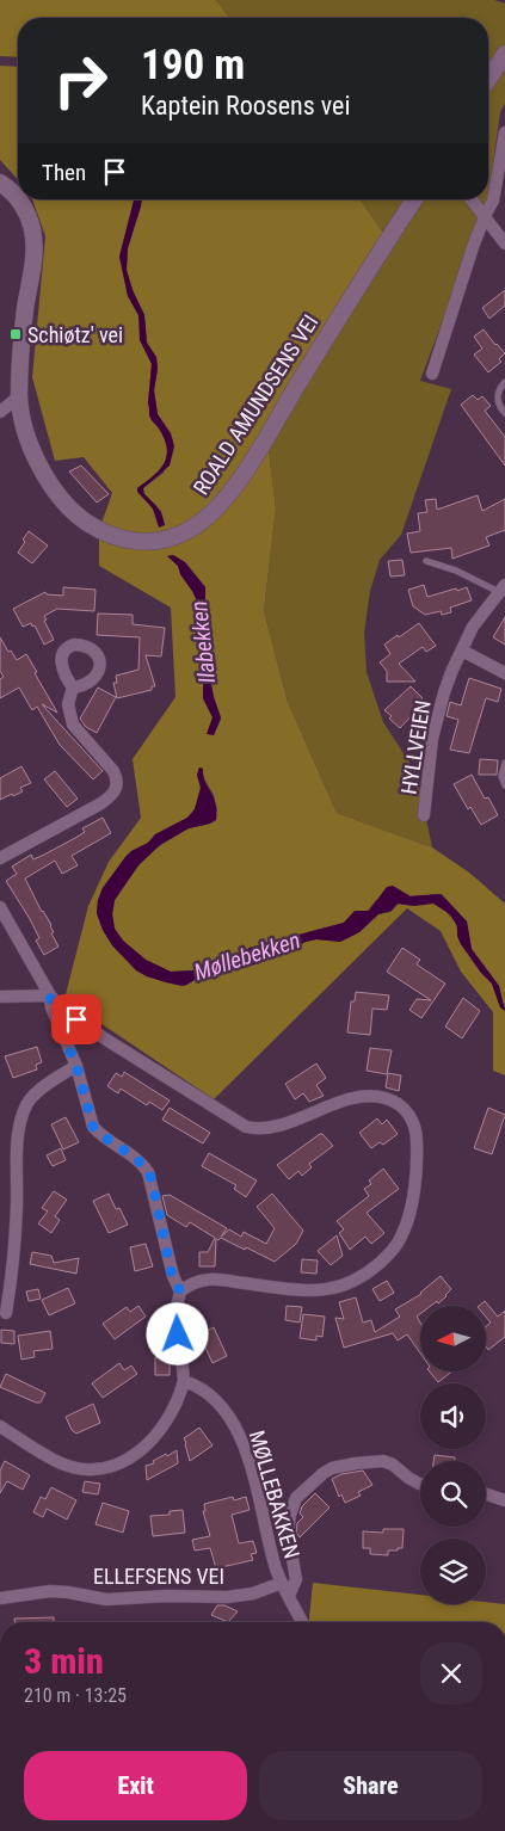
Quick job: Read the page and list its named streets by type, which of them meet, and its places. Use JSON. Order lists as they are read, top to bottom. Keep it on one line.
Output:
{"streets":{"street":["ROALD AMUNDSENS VEI","HYLLVEIEN","MØLLEBAKKEN","ELLEFSENS VEI"]},"crossings":[["MØLLEBAKKEN","ELLEFSENS VEI"]],"water":["Ilabekken","Møllebekken"],"places":{"transit":["Schiøtz' vei"]},"north":"left","page":{"turn":["190 m","Kaptein Roosens vei"],"then":"Then","heading":["3 min","210 m · 13:25"],"buttons":["Exit","Share"]}}
